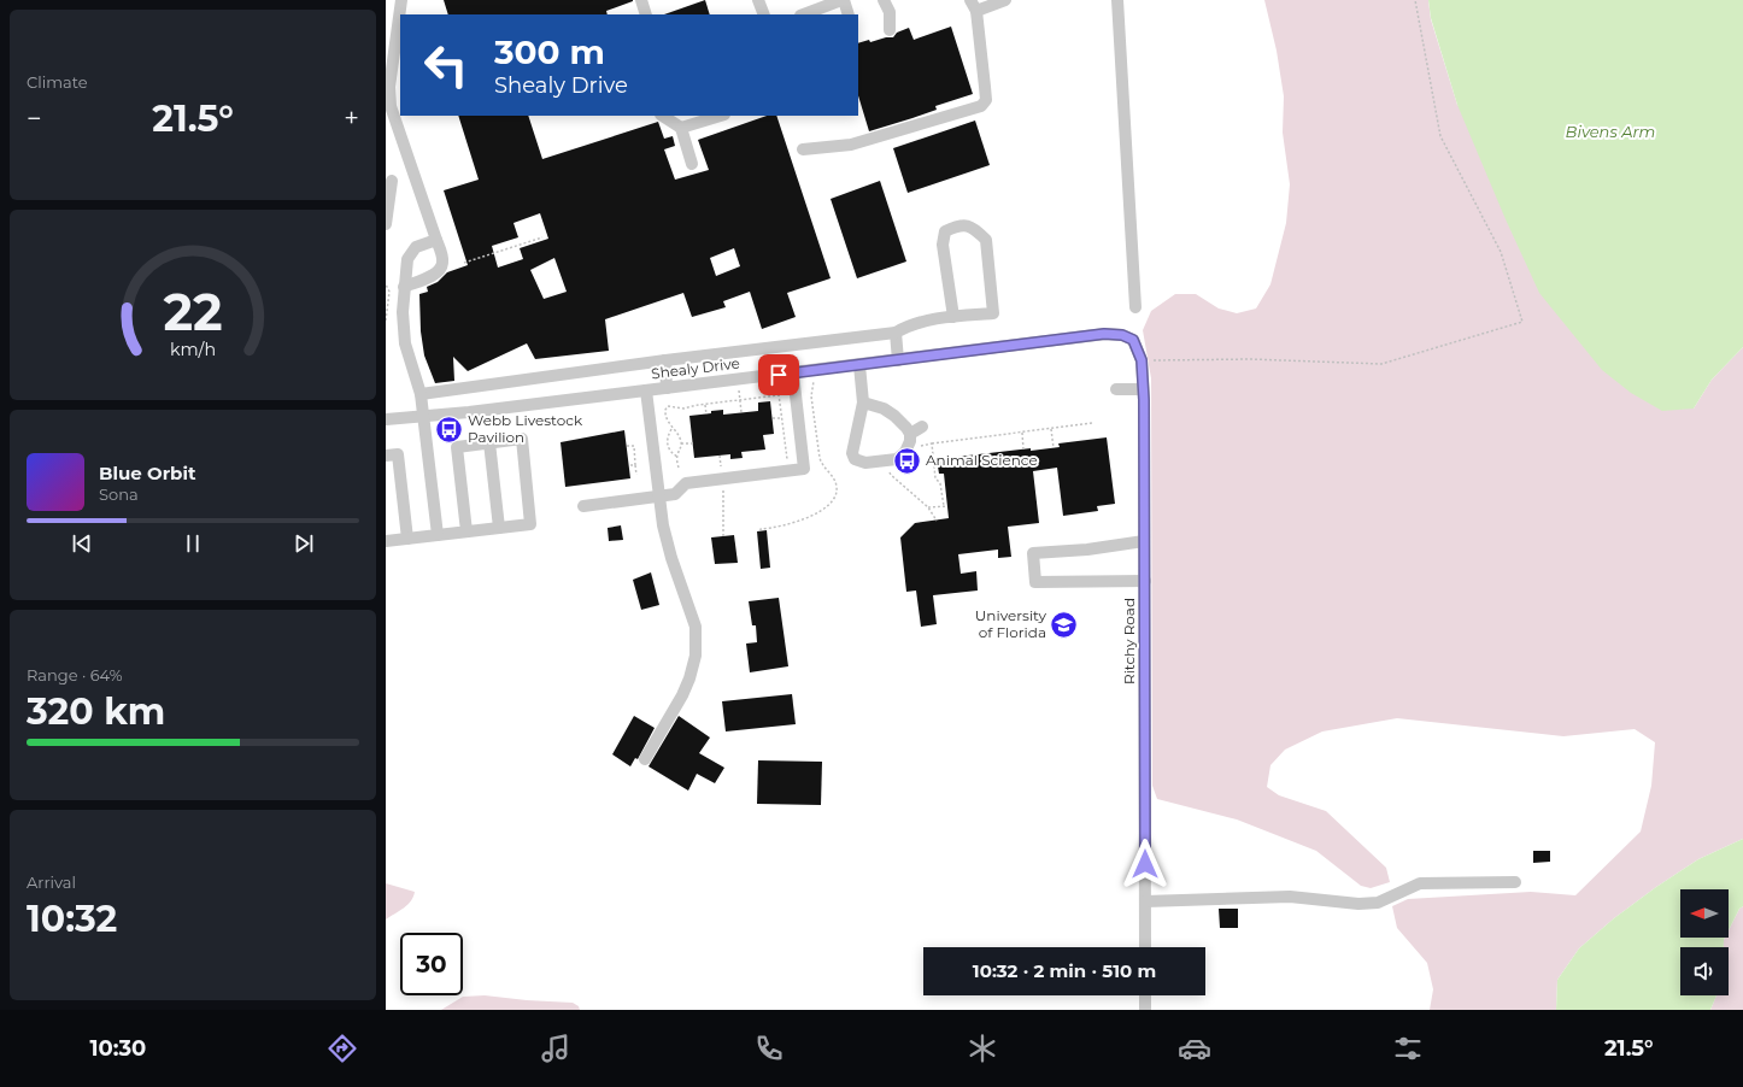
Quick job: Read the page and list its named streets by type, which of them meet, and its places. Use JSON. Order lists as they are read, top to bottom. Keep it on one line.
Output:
{"streets":{"street":["Shealy Drive","Ritchy Road"]},"crossings":[["Shealy Drive","Ritchy Road"]],"water":["Bivens Arm"],"places":{"bus stop":["Webb Livestock Pavilion","Animal Science"],"school or university":["University of Florida"]},"north":"left","page":{"tile":["Climate",["Range · 64%","320 km"],["Arrival","10:32"]],"turn":["300 m","Shealy Drive"],"heat":["−","21.5°","+"],"song":["Blue Orbit","Sona"],"limit":"30","trip":"10:32 · 2 min · 510 m","tabs":["10:30","21.5°"],"gauge":["22","km/h"]}}
